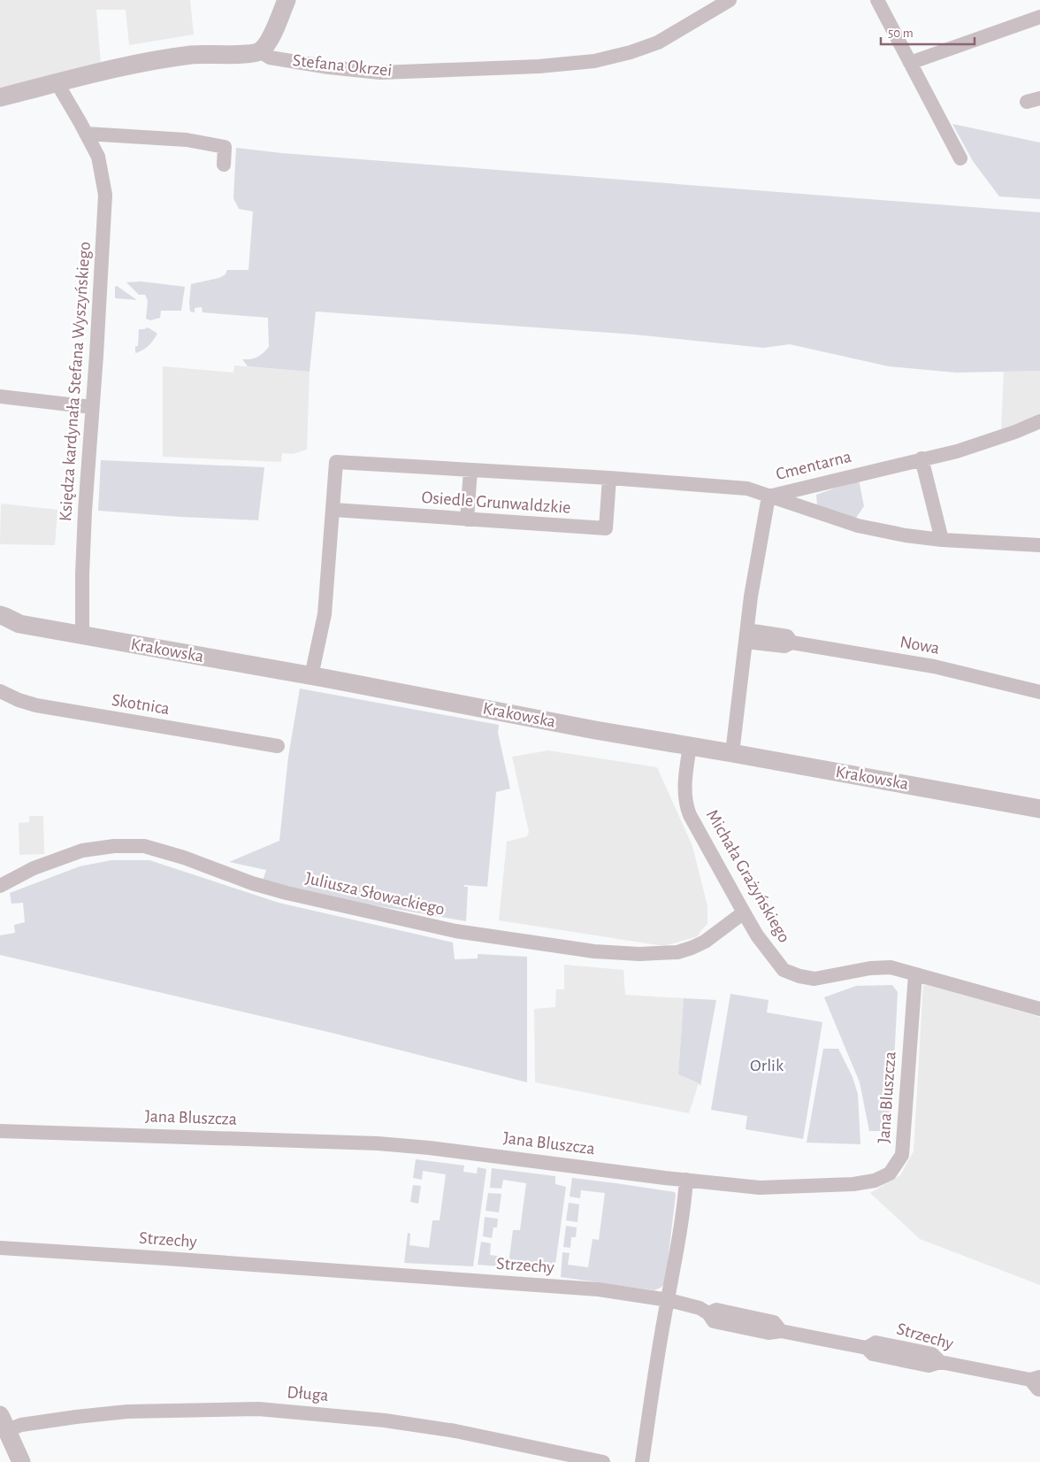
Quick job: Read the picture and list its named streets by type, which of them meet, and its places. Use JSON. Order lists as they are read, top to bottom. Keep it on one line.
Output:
{"streets":{"street":["Stefana Okrzei","Księdza kardynała Stefana Wyszyńskiego","Cmentarna","Osiedle Grunwaldzkie","Nowa","Krakowska","Skotnica","Michała Grażyńskiego","Juliusza Słowackiego","Jana Bluszcza","Strzechy","Długa"]},"crossings":[["Księdza kardynała Stefana Wyszyńskiego","Krakowska"],["Cmentarna","Osiedle Grunwaldzkie"],["Cmentarna","Nowa"],["Cmentarna","Krakowska"],["Osiedle Grunwaldzkie","Krakowska"],["Krakowska","Michała Grażyńskiego"],["Michała Grażyńskiego","Juliusza Słowackiego"],["Michała Grażyńskiego","Jana Bluszcza"]],"parks":["Orlik"],"scale_bar":"50 m"}
